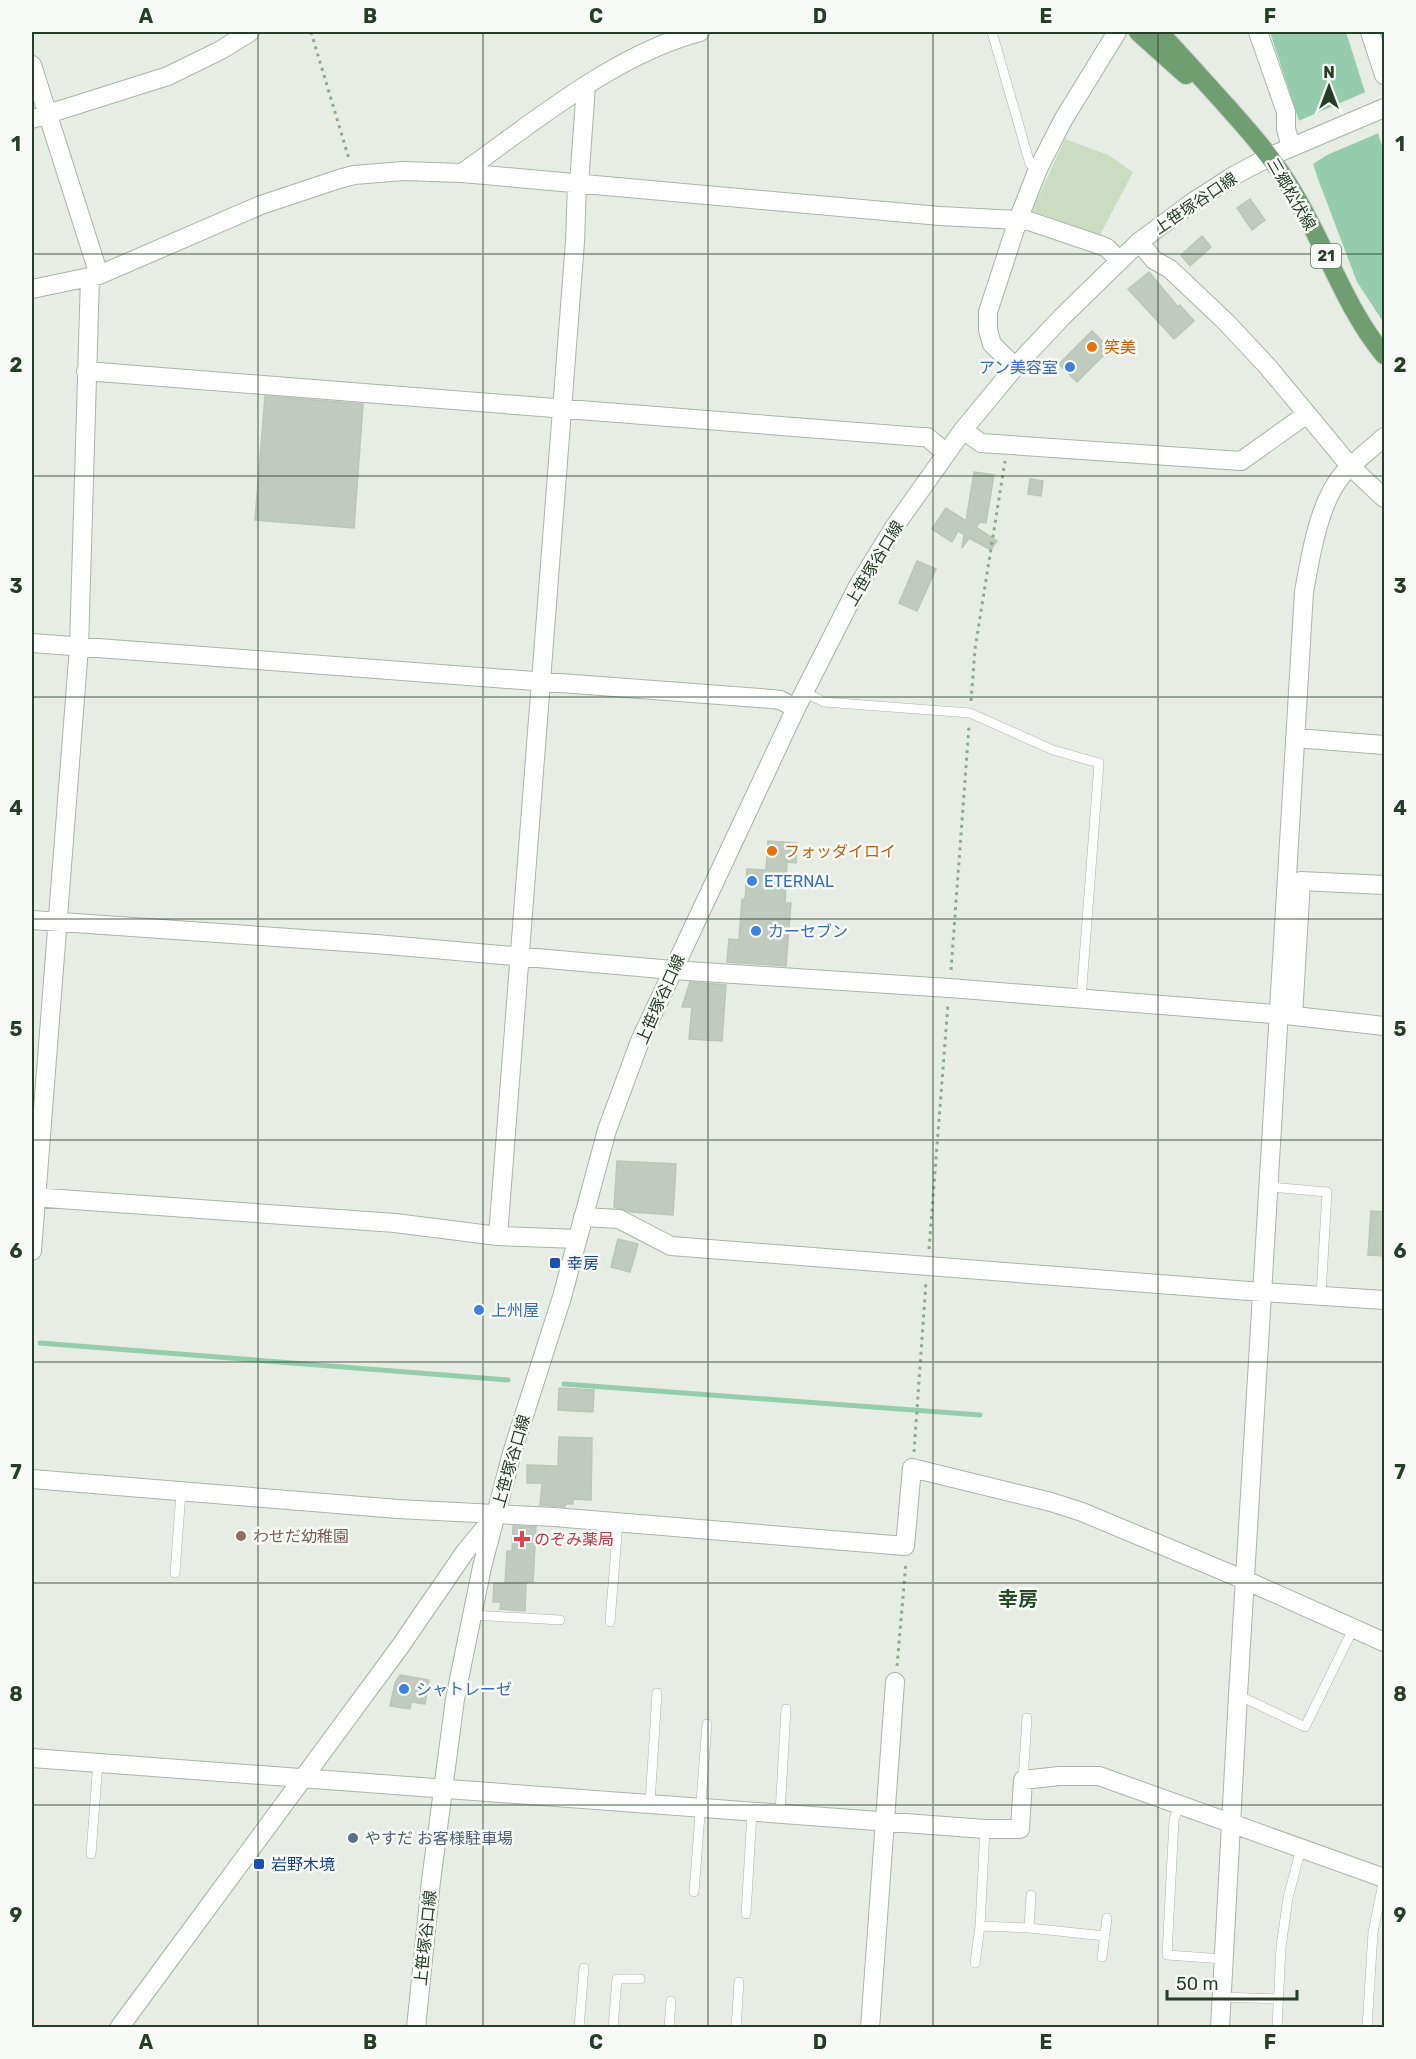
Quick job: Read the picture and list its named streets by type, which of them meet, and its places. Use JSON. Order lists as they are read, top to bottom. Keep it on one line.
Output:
{"streets":{"main road":["三郷松伏線","21"],"street":["上笹塚谷口線"]},"crossings":[["三郷松伏線","上笹塚谷口線"]],"districts":["幸房"],"places":{"other":["笑美","アン美容室","フォッダイロイ","ETERNAL","カーセブン","上州屋","わせだ幼稚園","シャトレーゼ","やすだ お客様駐車場"],"transit":["幸房","岩野木境"],"health":["のぞみ薬局"]},"scale_bar":"50 m","north":"top","grid":{"columns":["A","B","C","D","E","F"],"rows":["1","2","3","4","5","6","7","8","9"]}}
